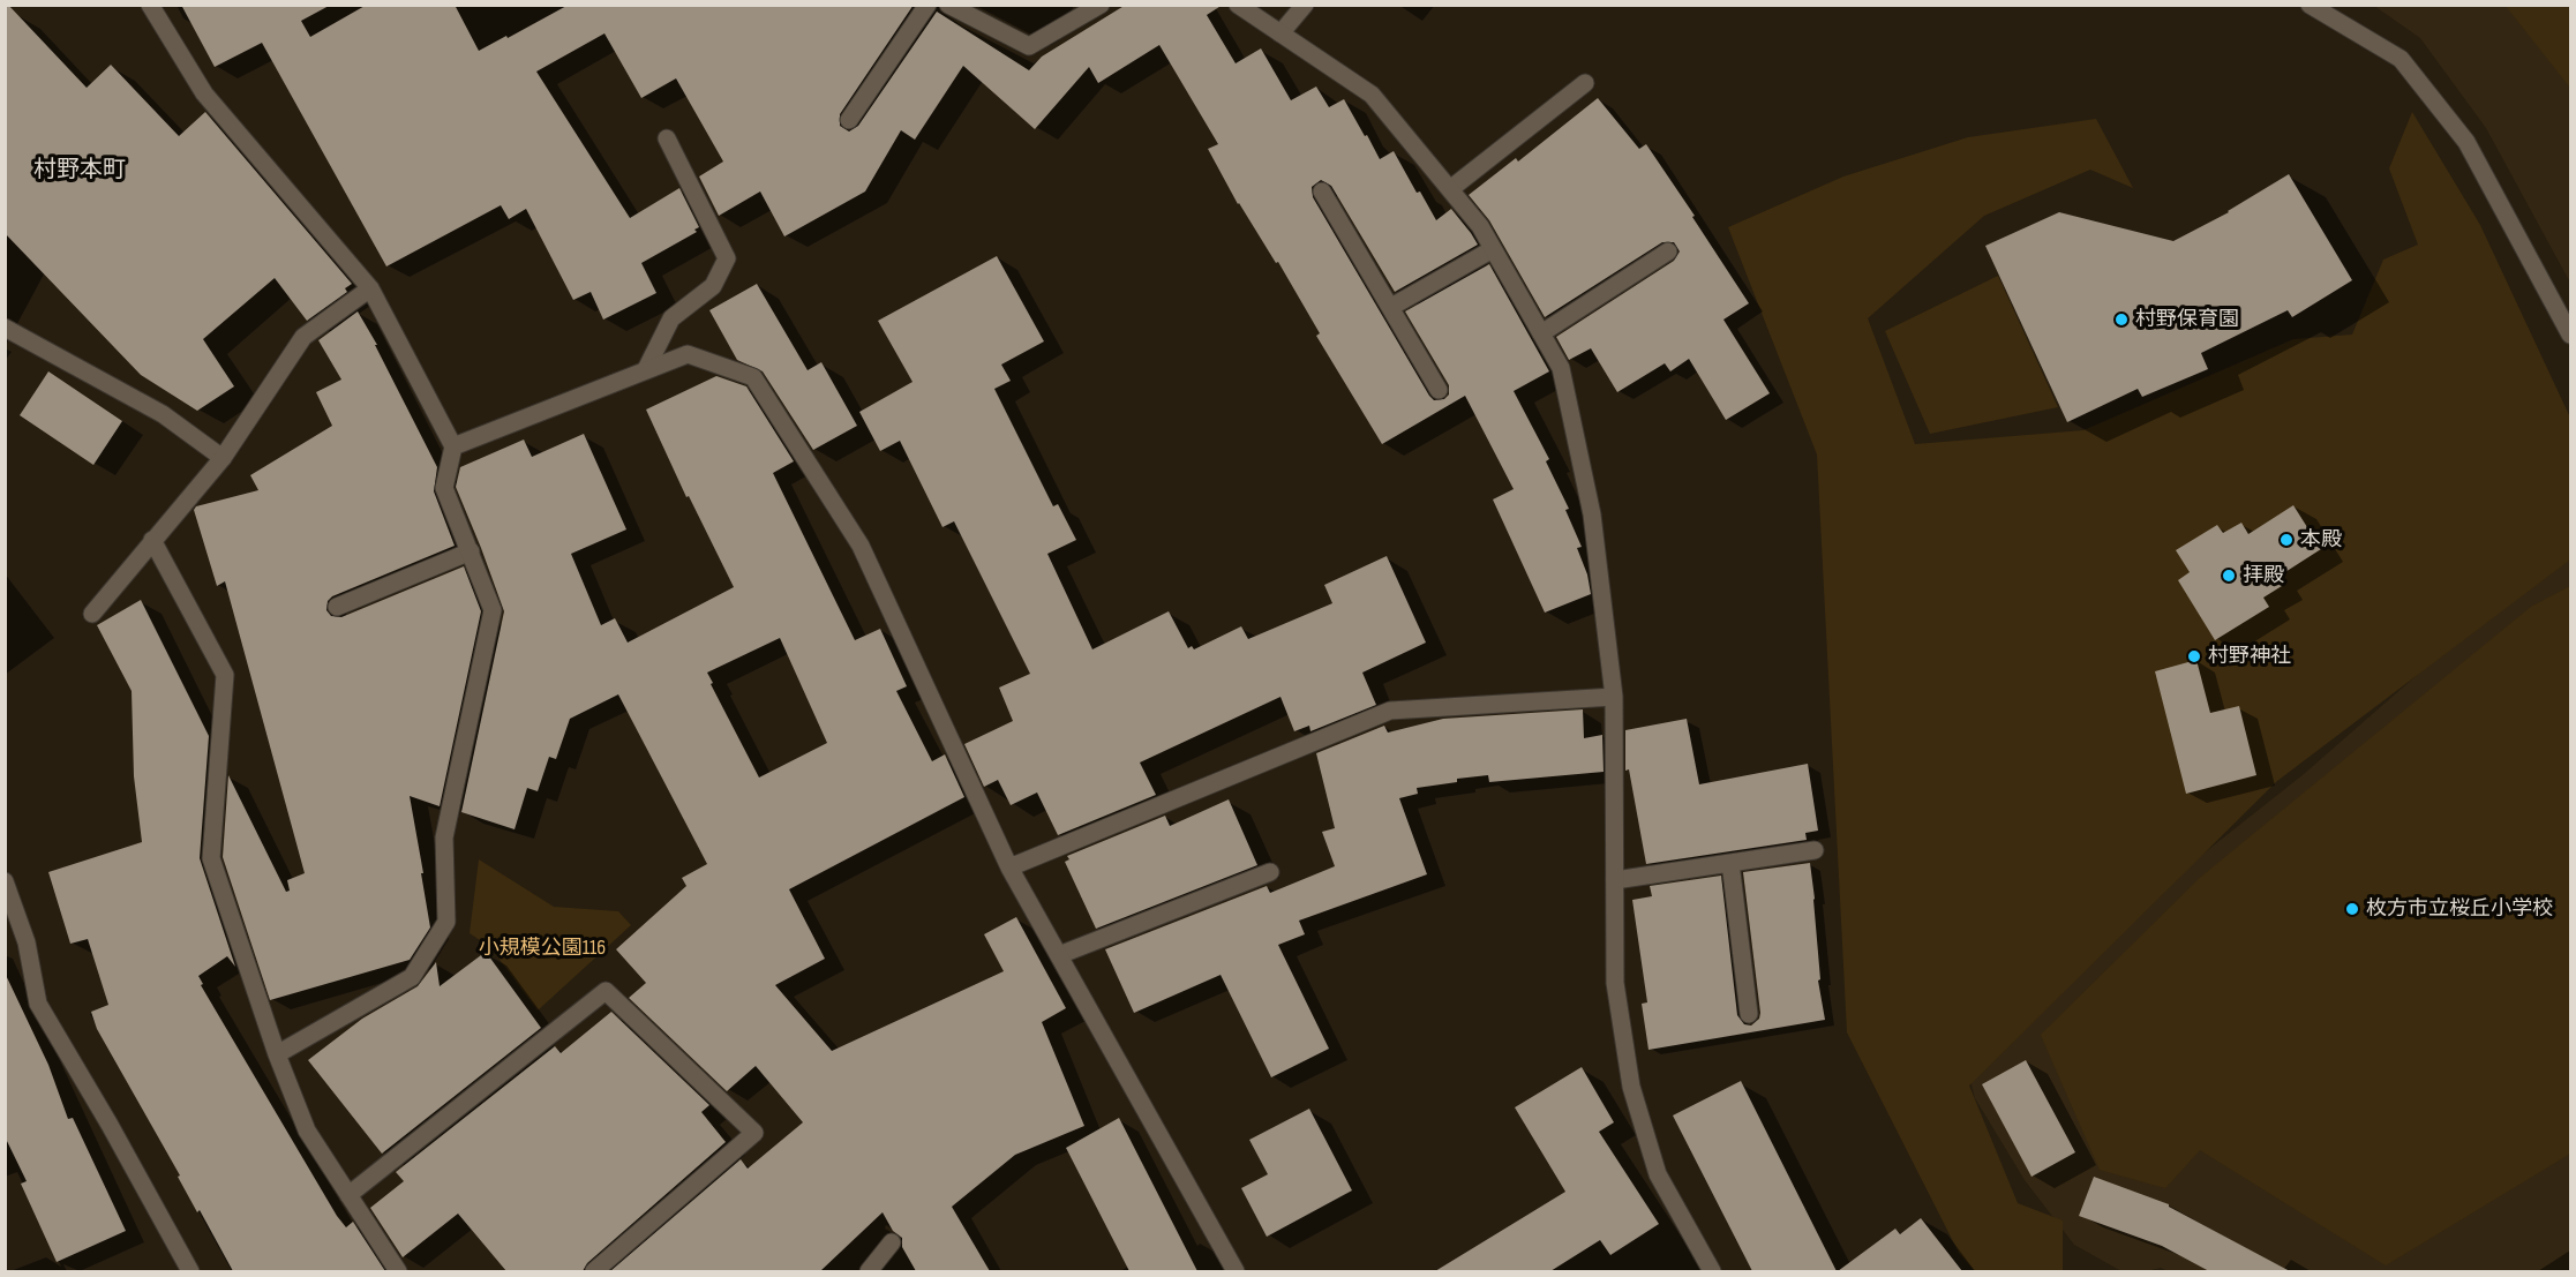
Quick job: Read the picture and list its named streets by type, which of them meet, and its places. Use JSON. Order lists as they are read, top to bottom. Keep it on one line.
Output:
{"districts":["村野本町"],"parks":["小規模公園116"],"places":["村野保育園","本殿","拝殿","村野神社","枚方市立桜丘小学校"]}
